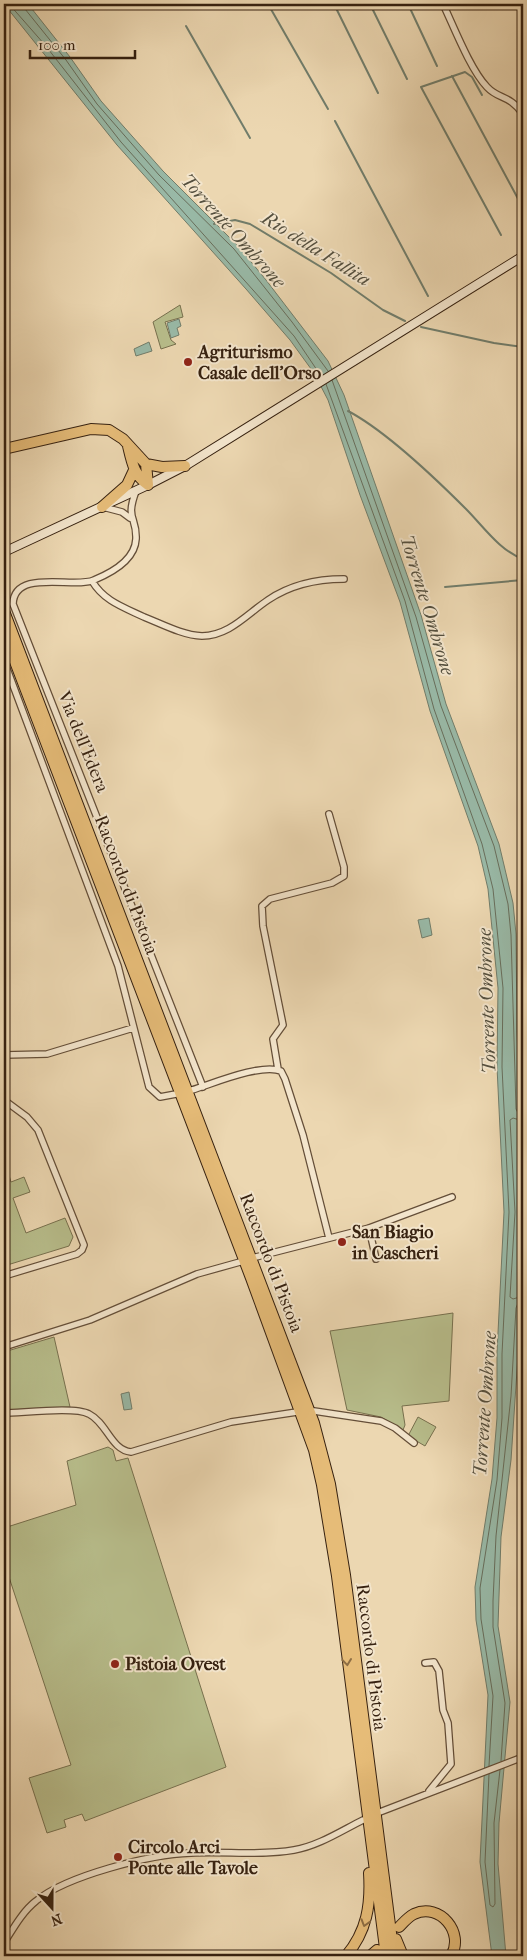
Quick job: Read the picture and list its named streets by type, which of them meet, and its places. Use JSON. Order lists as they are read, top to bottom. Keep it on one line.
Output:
{"streets":{"highway":["Raccordo di Pistoia"],"street":["Via dell'Edera"]},"water":["Torrente Ombrone","Rio della Fallita"],"places":["Agriturismo Casale dell'Orso","San Biagio in Cascheri","Pistoia Ovest","Circolo Arci Ponte alle Tavole"],"scale_bar":"100 m","north":"bottom"}
